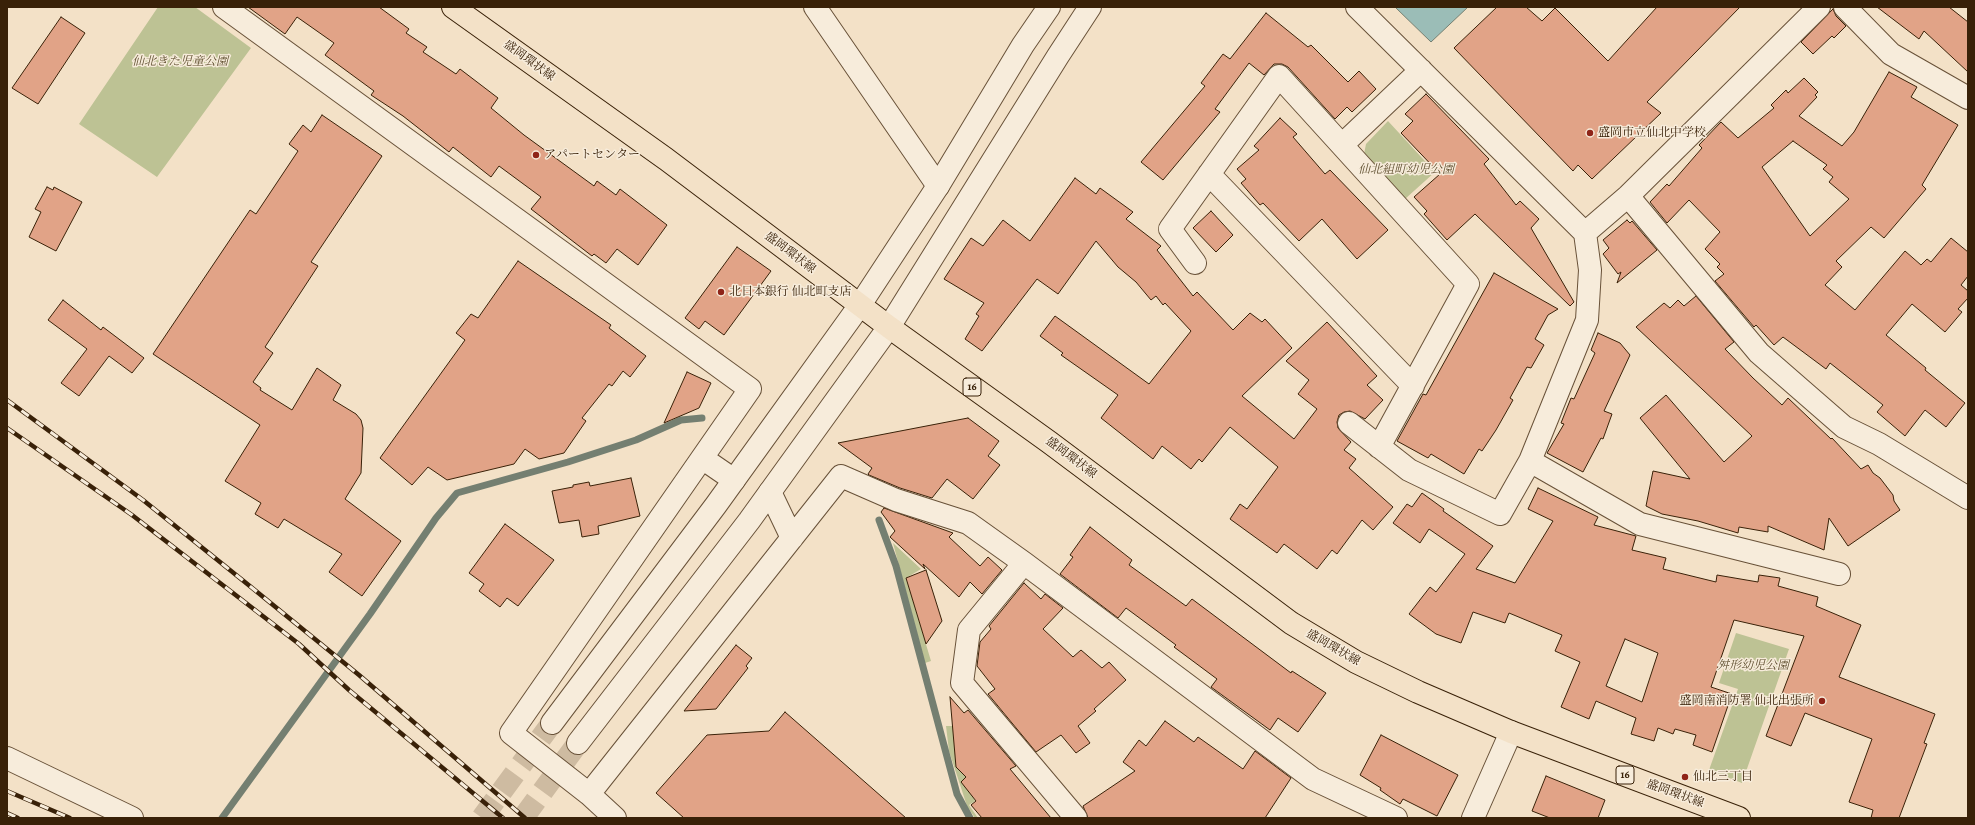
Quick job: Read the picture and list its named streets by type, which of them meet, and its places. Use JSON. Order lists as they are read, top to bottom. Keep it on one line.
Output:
{"streets":{"main road":["盛岡環状線","16"]},"parks":["仙北きた児童公園","仙北組町幼児公園","舛形幼児公園"],"places":["盛岡市立仙北中学校","アパートセンター","北日本銀行 仙北町支店","盛岡南消防署 仙北出張所","仙北三丁目"]}
